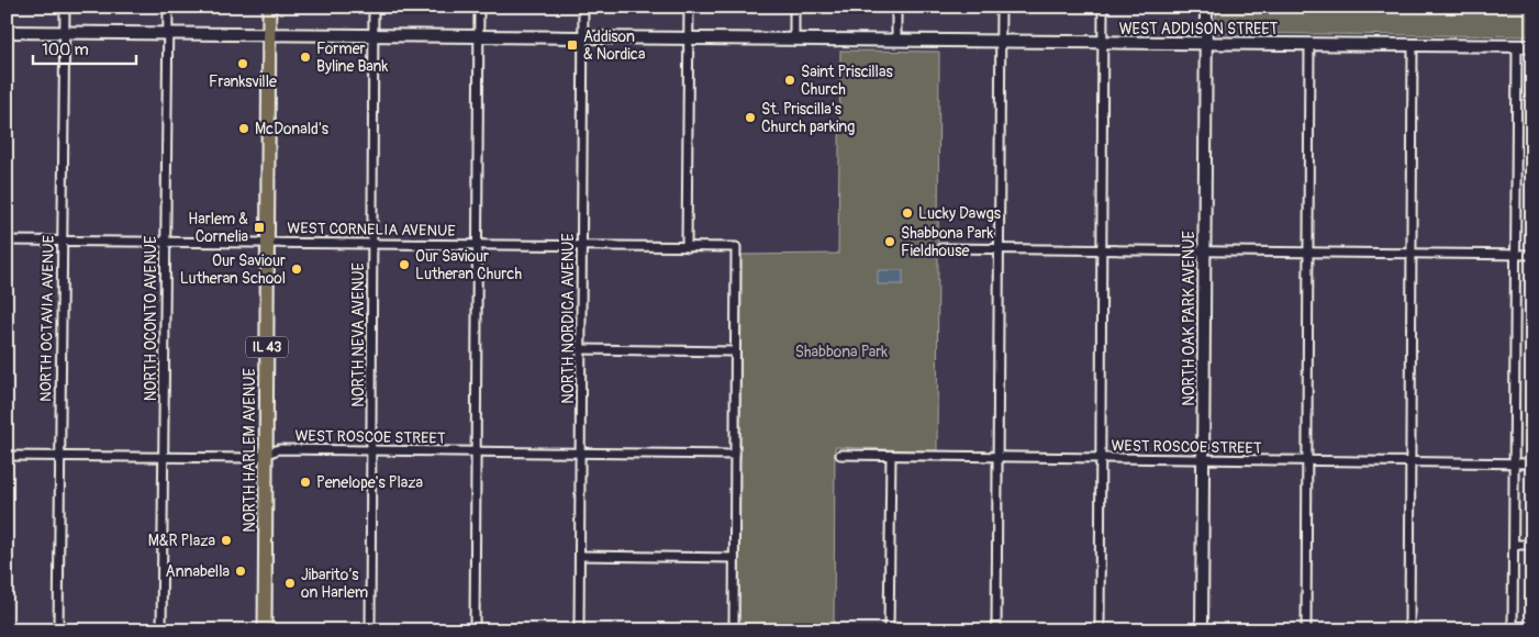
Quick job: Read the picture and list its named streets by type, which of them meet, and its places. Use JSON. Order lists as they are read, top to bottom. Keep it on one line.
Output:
{"streets":{"main road":["IL 43","NORTH HARLEM AVENUE"],"street":["WEST ADDISON STREET","WEST CORNELIA AVENUE","NORTH OCTAVIA AVENUE","NORTH OCONTO AVENUE","NORTH NORDICA AVENUE","NORTH OAK PARK AVENUE","NORTH NEVA AVENUE","WEST ROSCOE STREET"]},"crossings":[["WEST ADDISON STREET","NORTH OCTAVIA AVENUE"],["WEST ADDISON STREET","NORTH OCONTO AVENUE"],["WEST ADDISON STREET","NORTH NORDICA AVENUE"],["WEST ADDISON STREET","NORTH OAK PARK AVENUE"],["WEST ADDISON STREET","NORTH NEVA AVENUE"],["WEST ADDISON STREET","NORTH HARLEM AVENUE"],["WEST CORNELIA AVENUE","NORTH OCTAVIA AVENUE"],["WEST CORNELIA AVENUE","NORTH OCONTO AVENUE"],["WEST CORNELIA AVENUE","NORTH NORDICA AVENUE"],["WEST CORNELIA AVENUE","NORTH NEVA AVENUE"],["WEST CORNELIA AVENUE","NORTH HARLEM AVENUE"],["NORTH OCTAVIA AVENUE","WEST ROSCOE STREET"],["NORTH OCONTO AVENUE","WEST ROSCOE STREET"],["NORTH NORDICA AVENUE","WEST ROSCOE STREET"],["NORTH OAK PARK AVENUE","WEST ROSCOE STREET"],["NORTH NEVA AVENUE","WEST ROSCOE STREET"],["WEST ROSCOE STREET","NORTH HARLEM AVENUE"]],"parks":["Shabbona Park"],"places":{"transit":["Addison & Nordica","Harlem & Cornelia"],"other":["Former Byline Bank","Franksville","Saint Priscillas Church","St. Priscilla's Church parking","McDonald's","Lucky Dawgs","Shabbona Park Fieldhouse","Our Saviour Lutheran Church","Our Saviour Lutheran School","Penelope's Plaza","M&R Plaza","Annabella","Jibarito’s on Harlem"]},"scale_bar":"100 m"}
